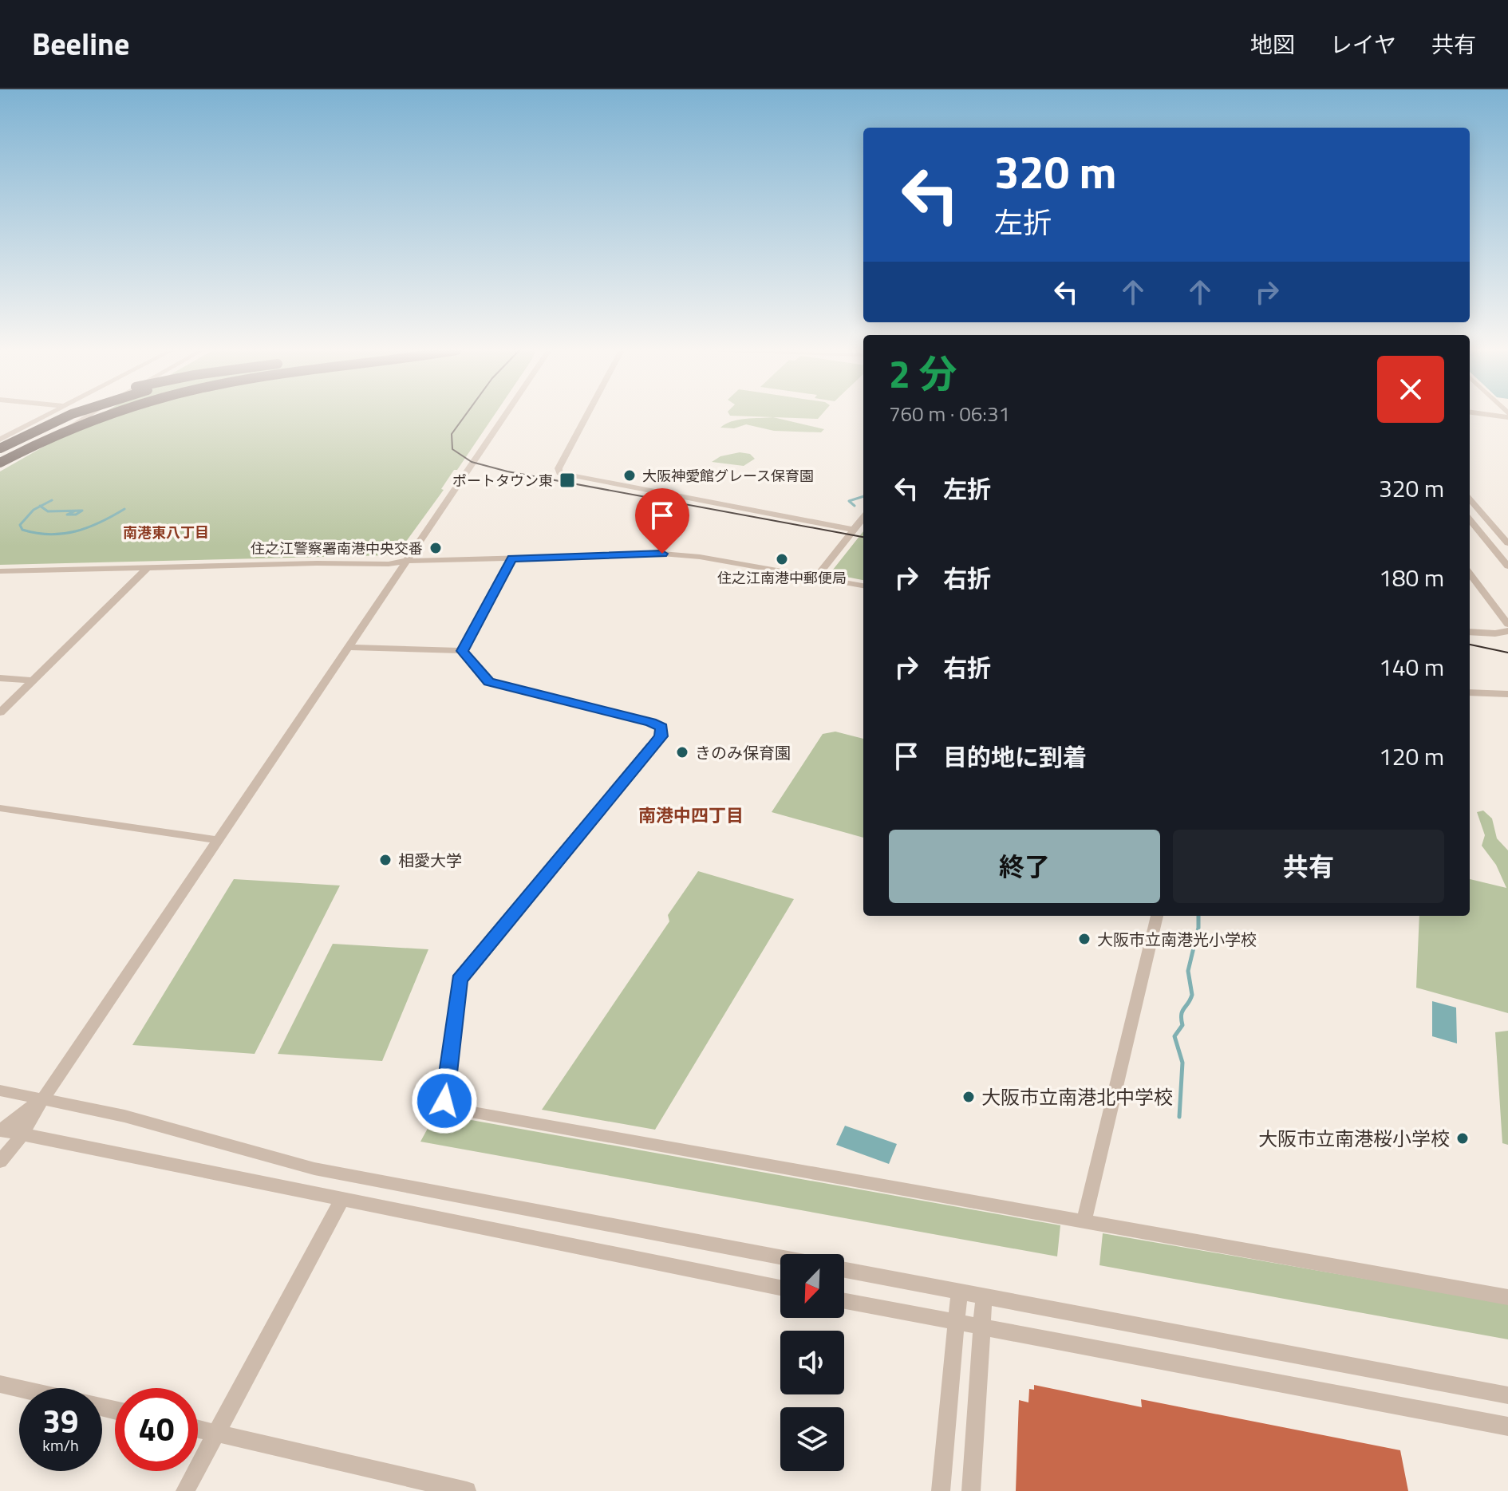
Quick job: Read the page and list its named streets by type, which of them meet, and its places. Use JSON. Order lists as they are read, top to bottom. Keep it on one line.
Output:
{"districts":["南港東八丁目","南港中四丁目"],"places":{"other":["大阪神愛館グレース保育園","住之江警察署南港中央交番","住之江南港中郵便局","きのみ保育園","相愛大学","大阪市立南港光小学校","大阪市立南港北中学校","大阪市立南港桜小学校"],"transit":["ポートタウン東"]},"north":"bottom left","page":{"header":"Beeline","nav":["地図","レイヤ","共有"],"turn":["320 m","左折"],"heading":["2 分","760 m · 06:31"],"list":[{"name":"左折","value":"320 m"},{"name":"右折","value":"180 m"},{"name":"右折","value":"140 m"},{"name":"目的地に到着","value":"120 m"}],"buttons":["終了","共有"],"speed":"39 km/h","limit":"40"}}
